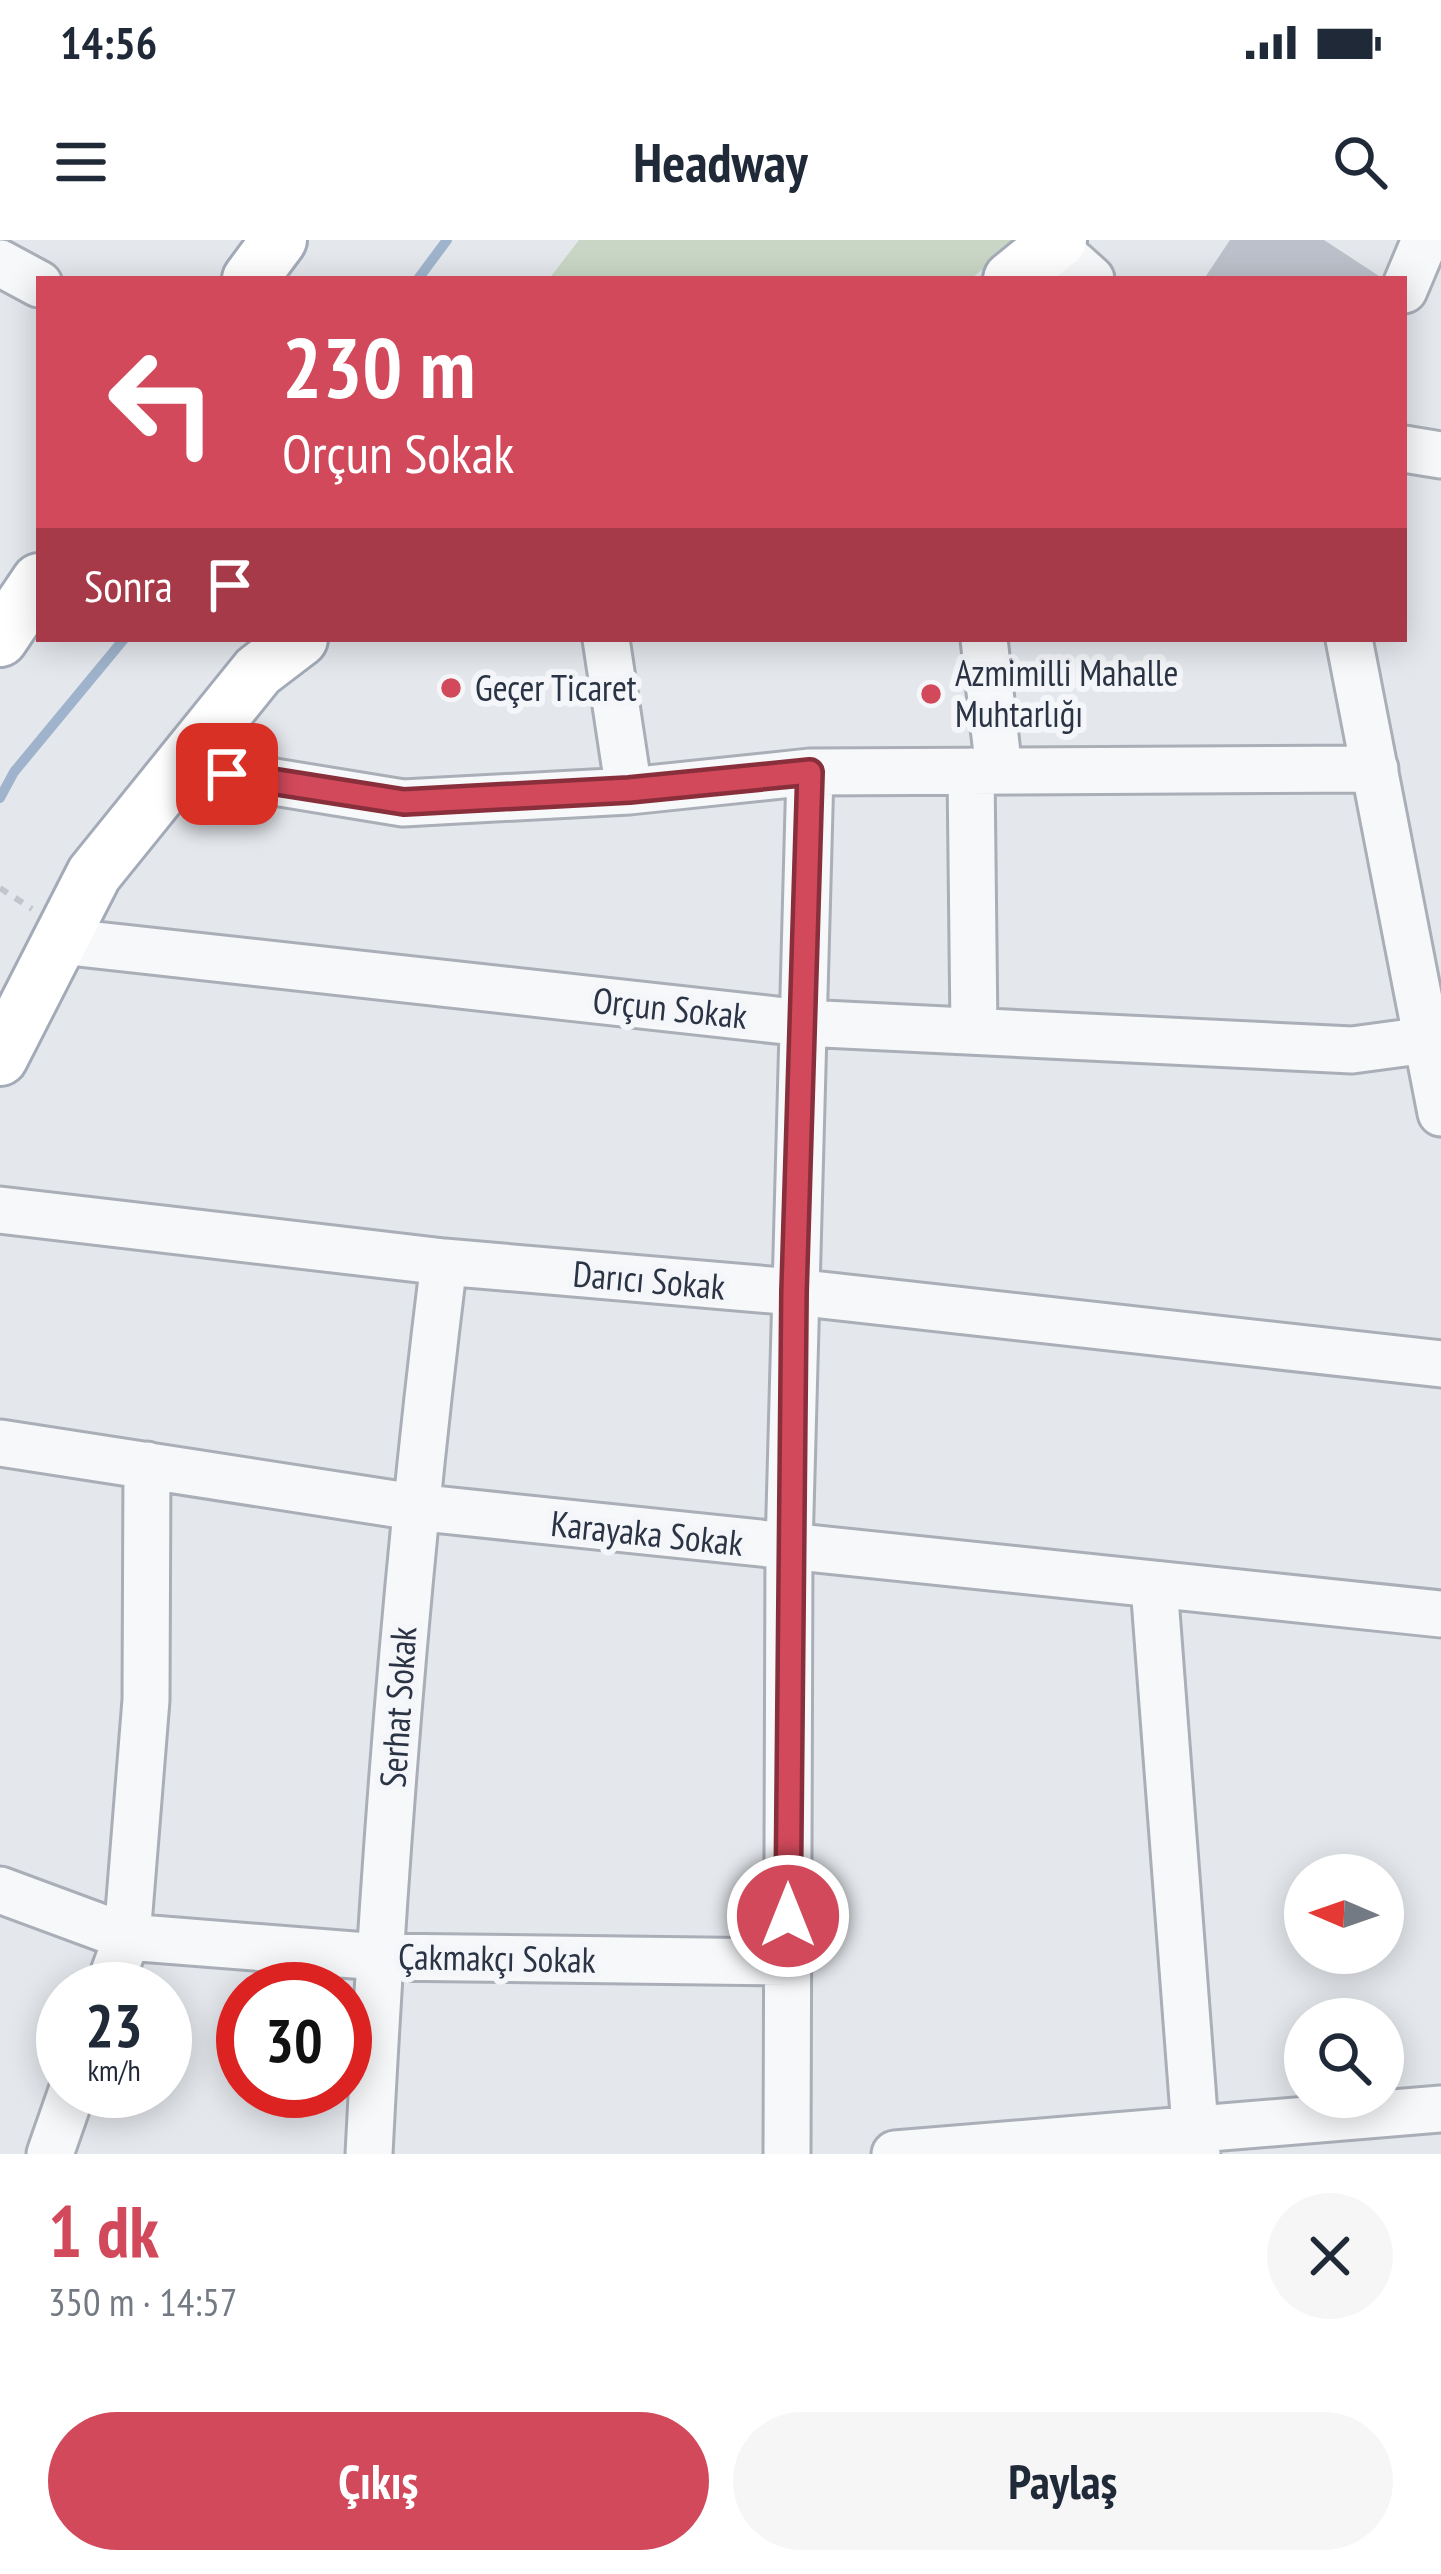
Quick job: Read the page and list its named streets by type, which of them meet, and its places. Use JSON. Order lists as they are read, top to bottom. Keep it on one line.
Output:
{"streets":{"street":["Orçun Sokak","Darıcı Sokak","Karayaka Sokak","Serhat Sokak","Çakmakçı Sokak"]},"crossings":[["Darıcı Sokak","Serhat Sokak"],["Karayaka Sokak","Serhat Sokak"],["Serhat Sokak","Çakmakçı Sokak"]],"places":["Geçer Ticaret","Azmimilli Mahalle Muhtarlığı"],"north":"left","page":{"status":"14:56","header":"Headway","turn":["230 m","Orçun Sokak"],"then":"Sonra","speed":"23 km/h","limit":"30","heading":["1 dk","350 m · 14:57"],"buttons":["Çıkış","Paylaş"]}}
